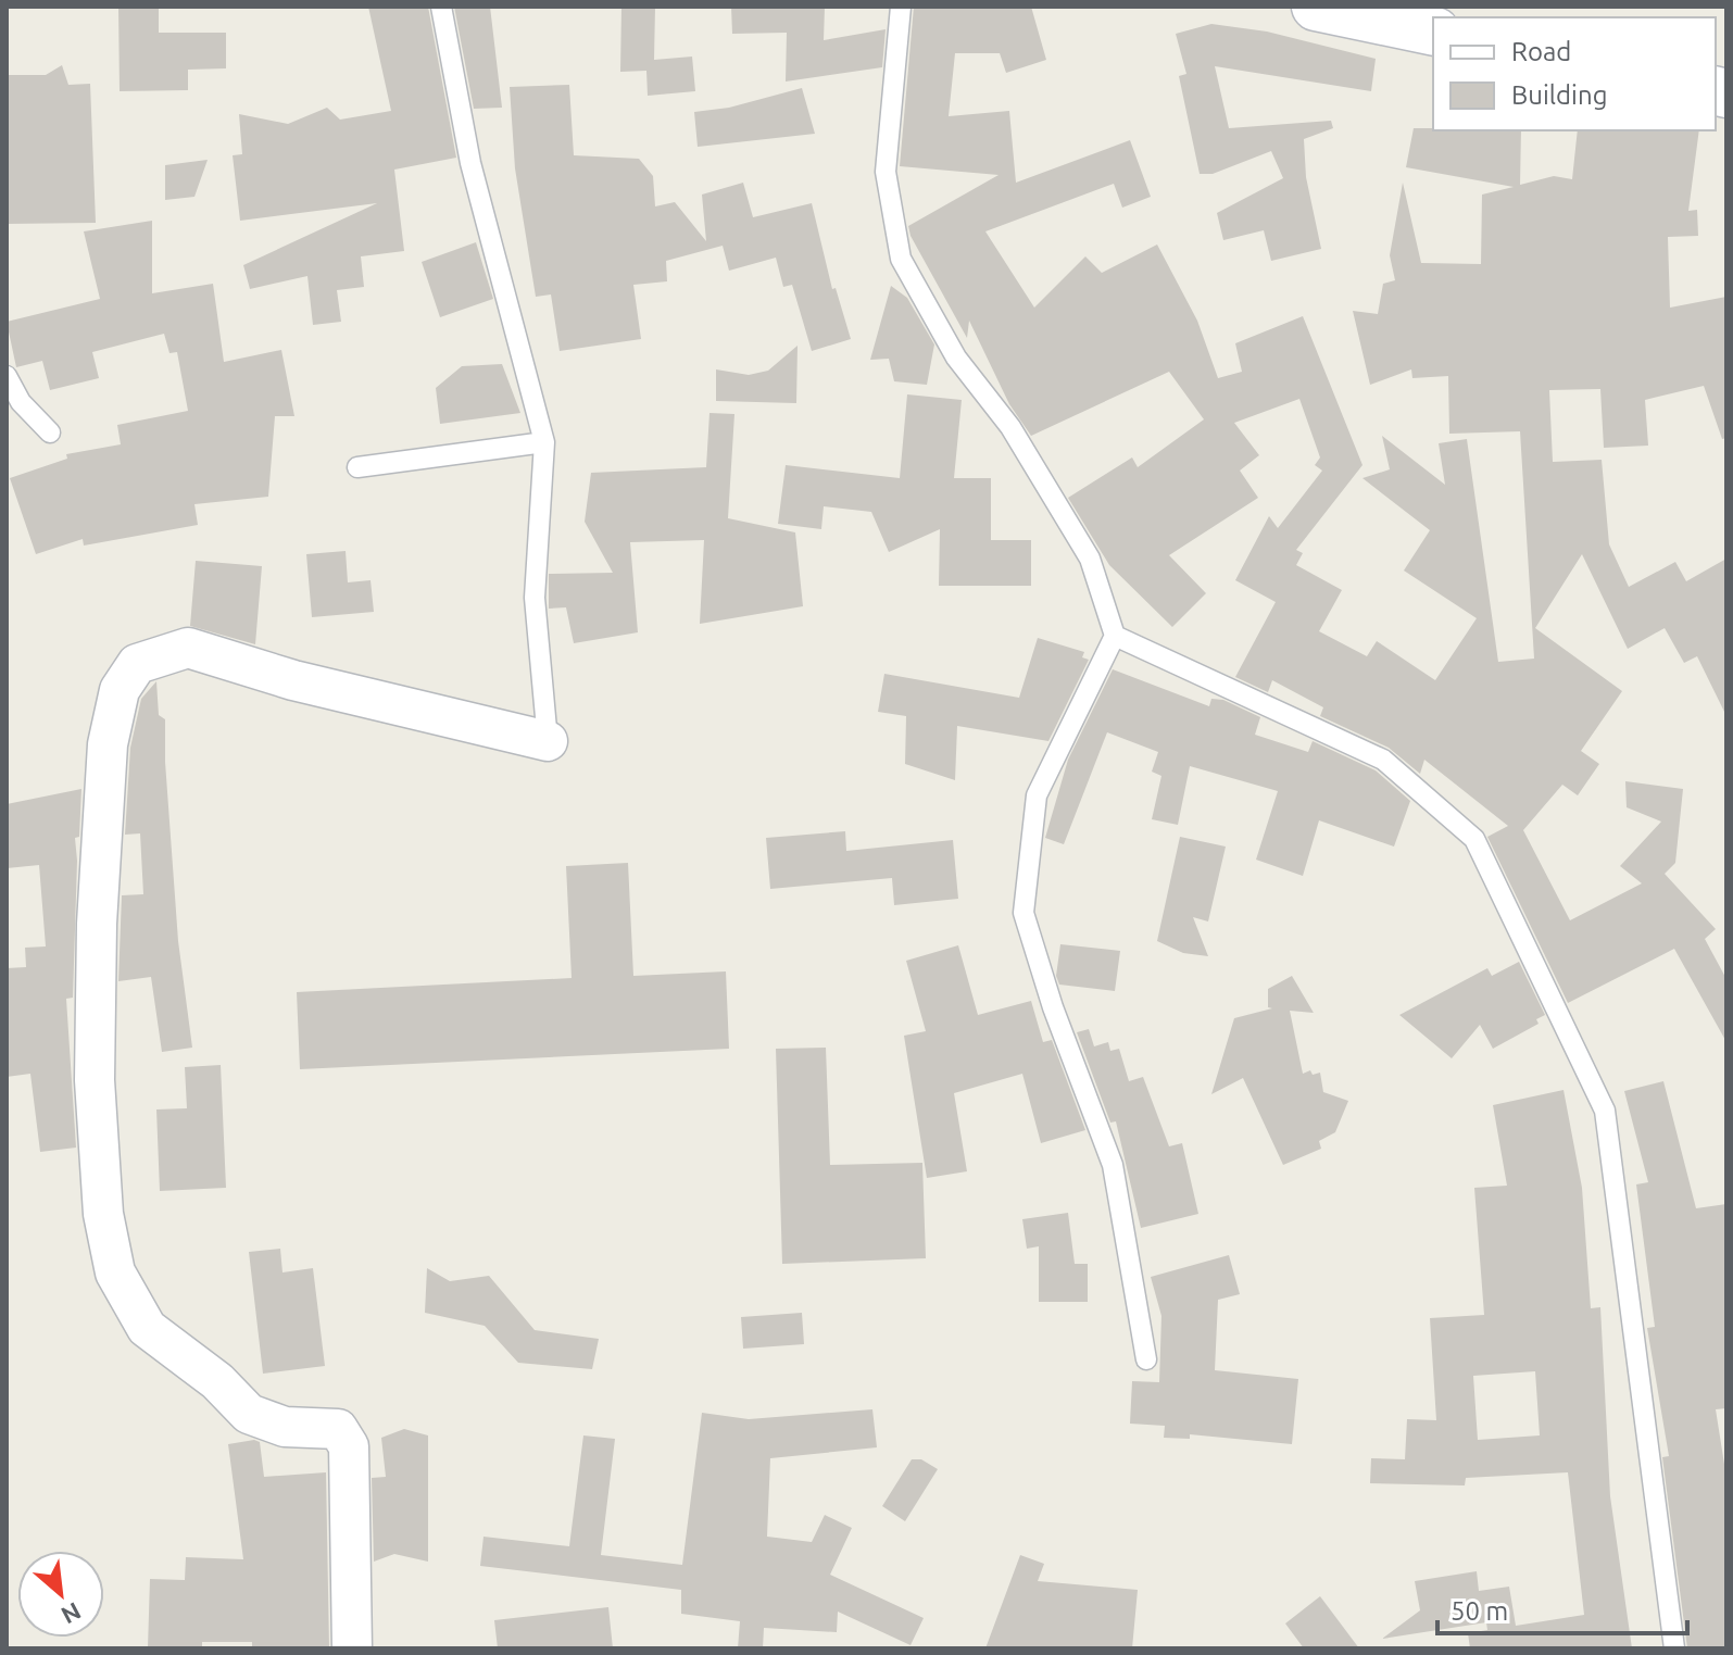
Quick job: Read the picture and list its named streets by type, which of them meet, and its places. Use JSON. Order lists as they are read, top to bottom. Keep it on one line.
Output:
{"legend":["Road","Building"],"scale_bar":"50 m","north":"bottom right"}
